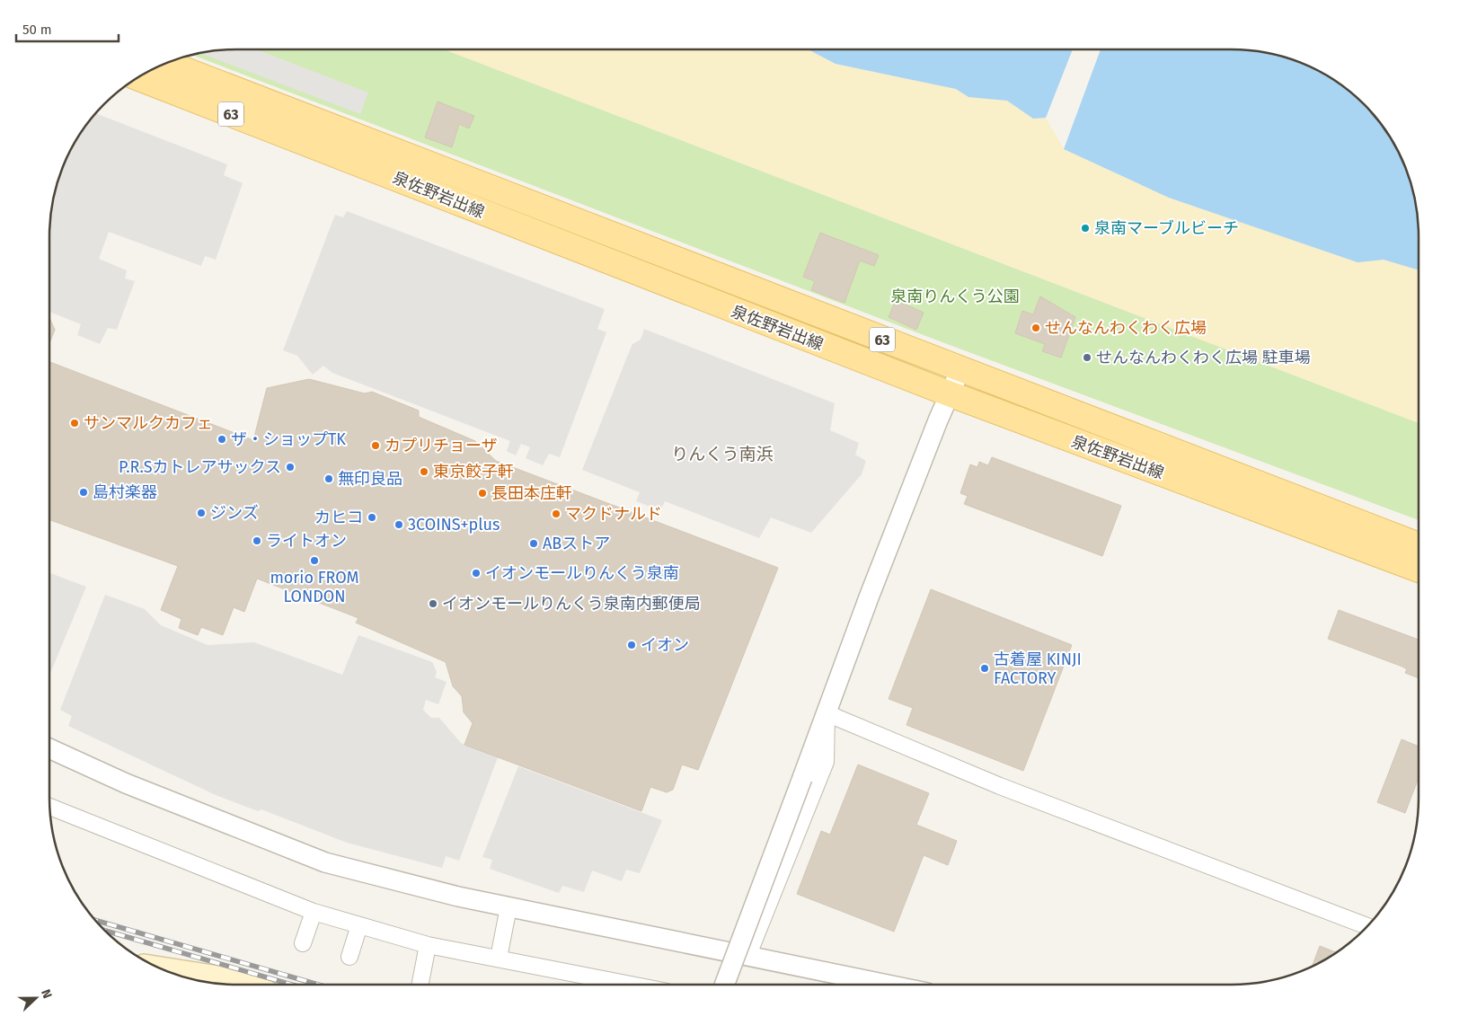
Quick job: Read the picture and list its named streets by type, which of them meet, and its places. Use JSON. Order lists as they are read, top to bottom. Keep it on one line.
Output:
{"streets":{"main road":["63","泉佐野岩出線"]},"districts":["りんくう南浜"],"parks":["泉南りんくう公園"],"places":["泉南マーブルビーチ","せんなんわくわく広場","せんなんわくわく広場 駐車場","サンマルクカフェ","ザ・ショップTK","カプリチョーザ","P.R.Sカトレアサックス","東京餃子軒","無印良品","島村楽器","長田本庄軒","ジンズ","マクドナルド","カヒコ","3COINS+plus","ライトオン","ABストア","morio FROM LONDON","イオンモールりんくう泉南","イオンモールりんくう泉南内郵便局","イオン","古着屋 KINJI FACTORY"],"scale_bar":"50 m","north":"right"}
